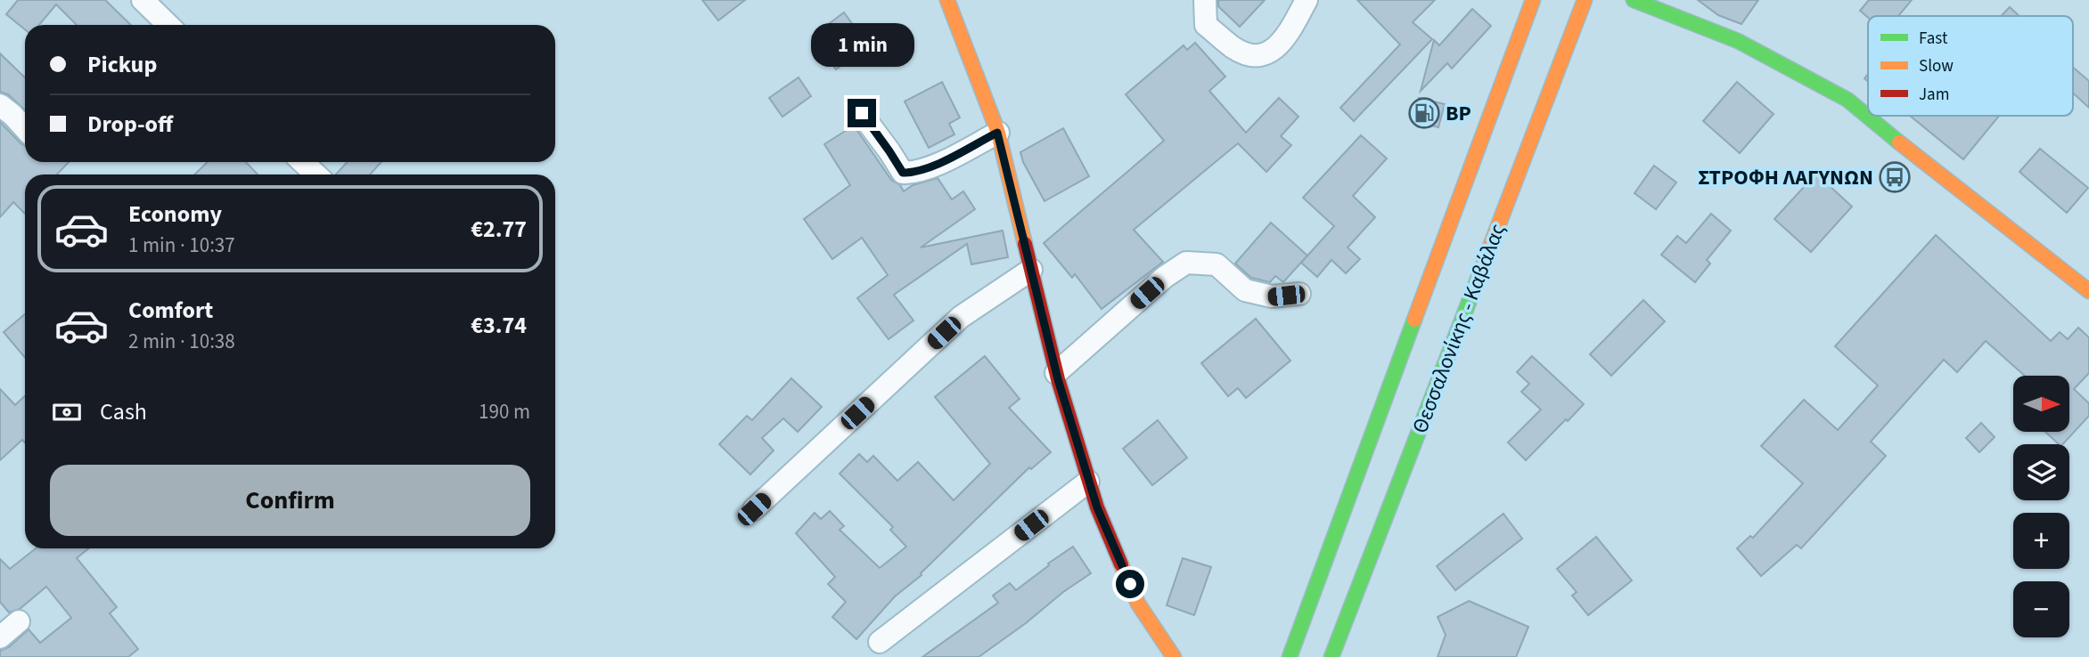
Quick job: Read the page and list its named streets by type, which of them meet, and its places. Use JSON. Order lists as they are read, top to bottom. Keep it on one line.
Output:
{"streets":{"main road":["Θεσσαλονίκης - Καβάλας"]},"places":{"fuel station":["BP"],"bus stop":["ΣΤΡΟΦΗ ΛΑΓΥΝΩΝ"]},"legend":["Fast","Slow","Jam"],"north":"right","page":{"bubble":"1 min","banner":["Pickup","Drop-off"],"list":[{"name":"Economy","note":"1 min · 10:37","value":"€2.77"},{"name":"Comfort","note":"2 min · 10:38","value":"€3.74"}],"map_buttons":["+","−"],"pay":["Cash","190 m"],"buttons":"Confirm"}}
